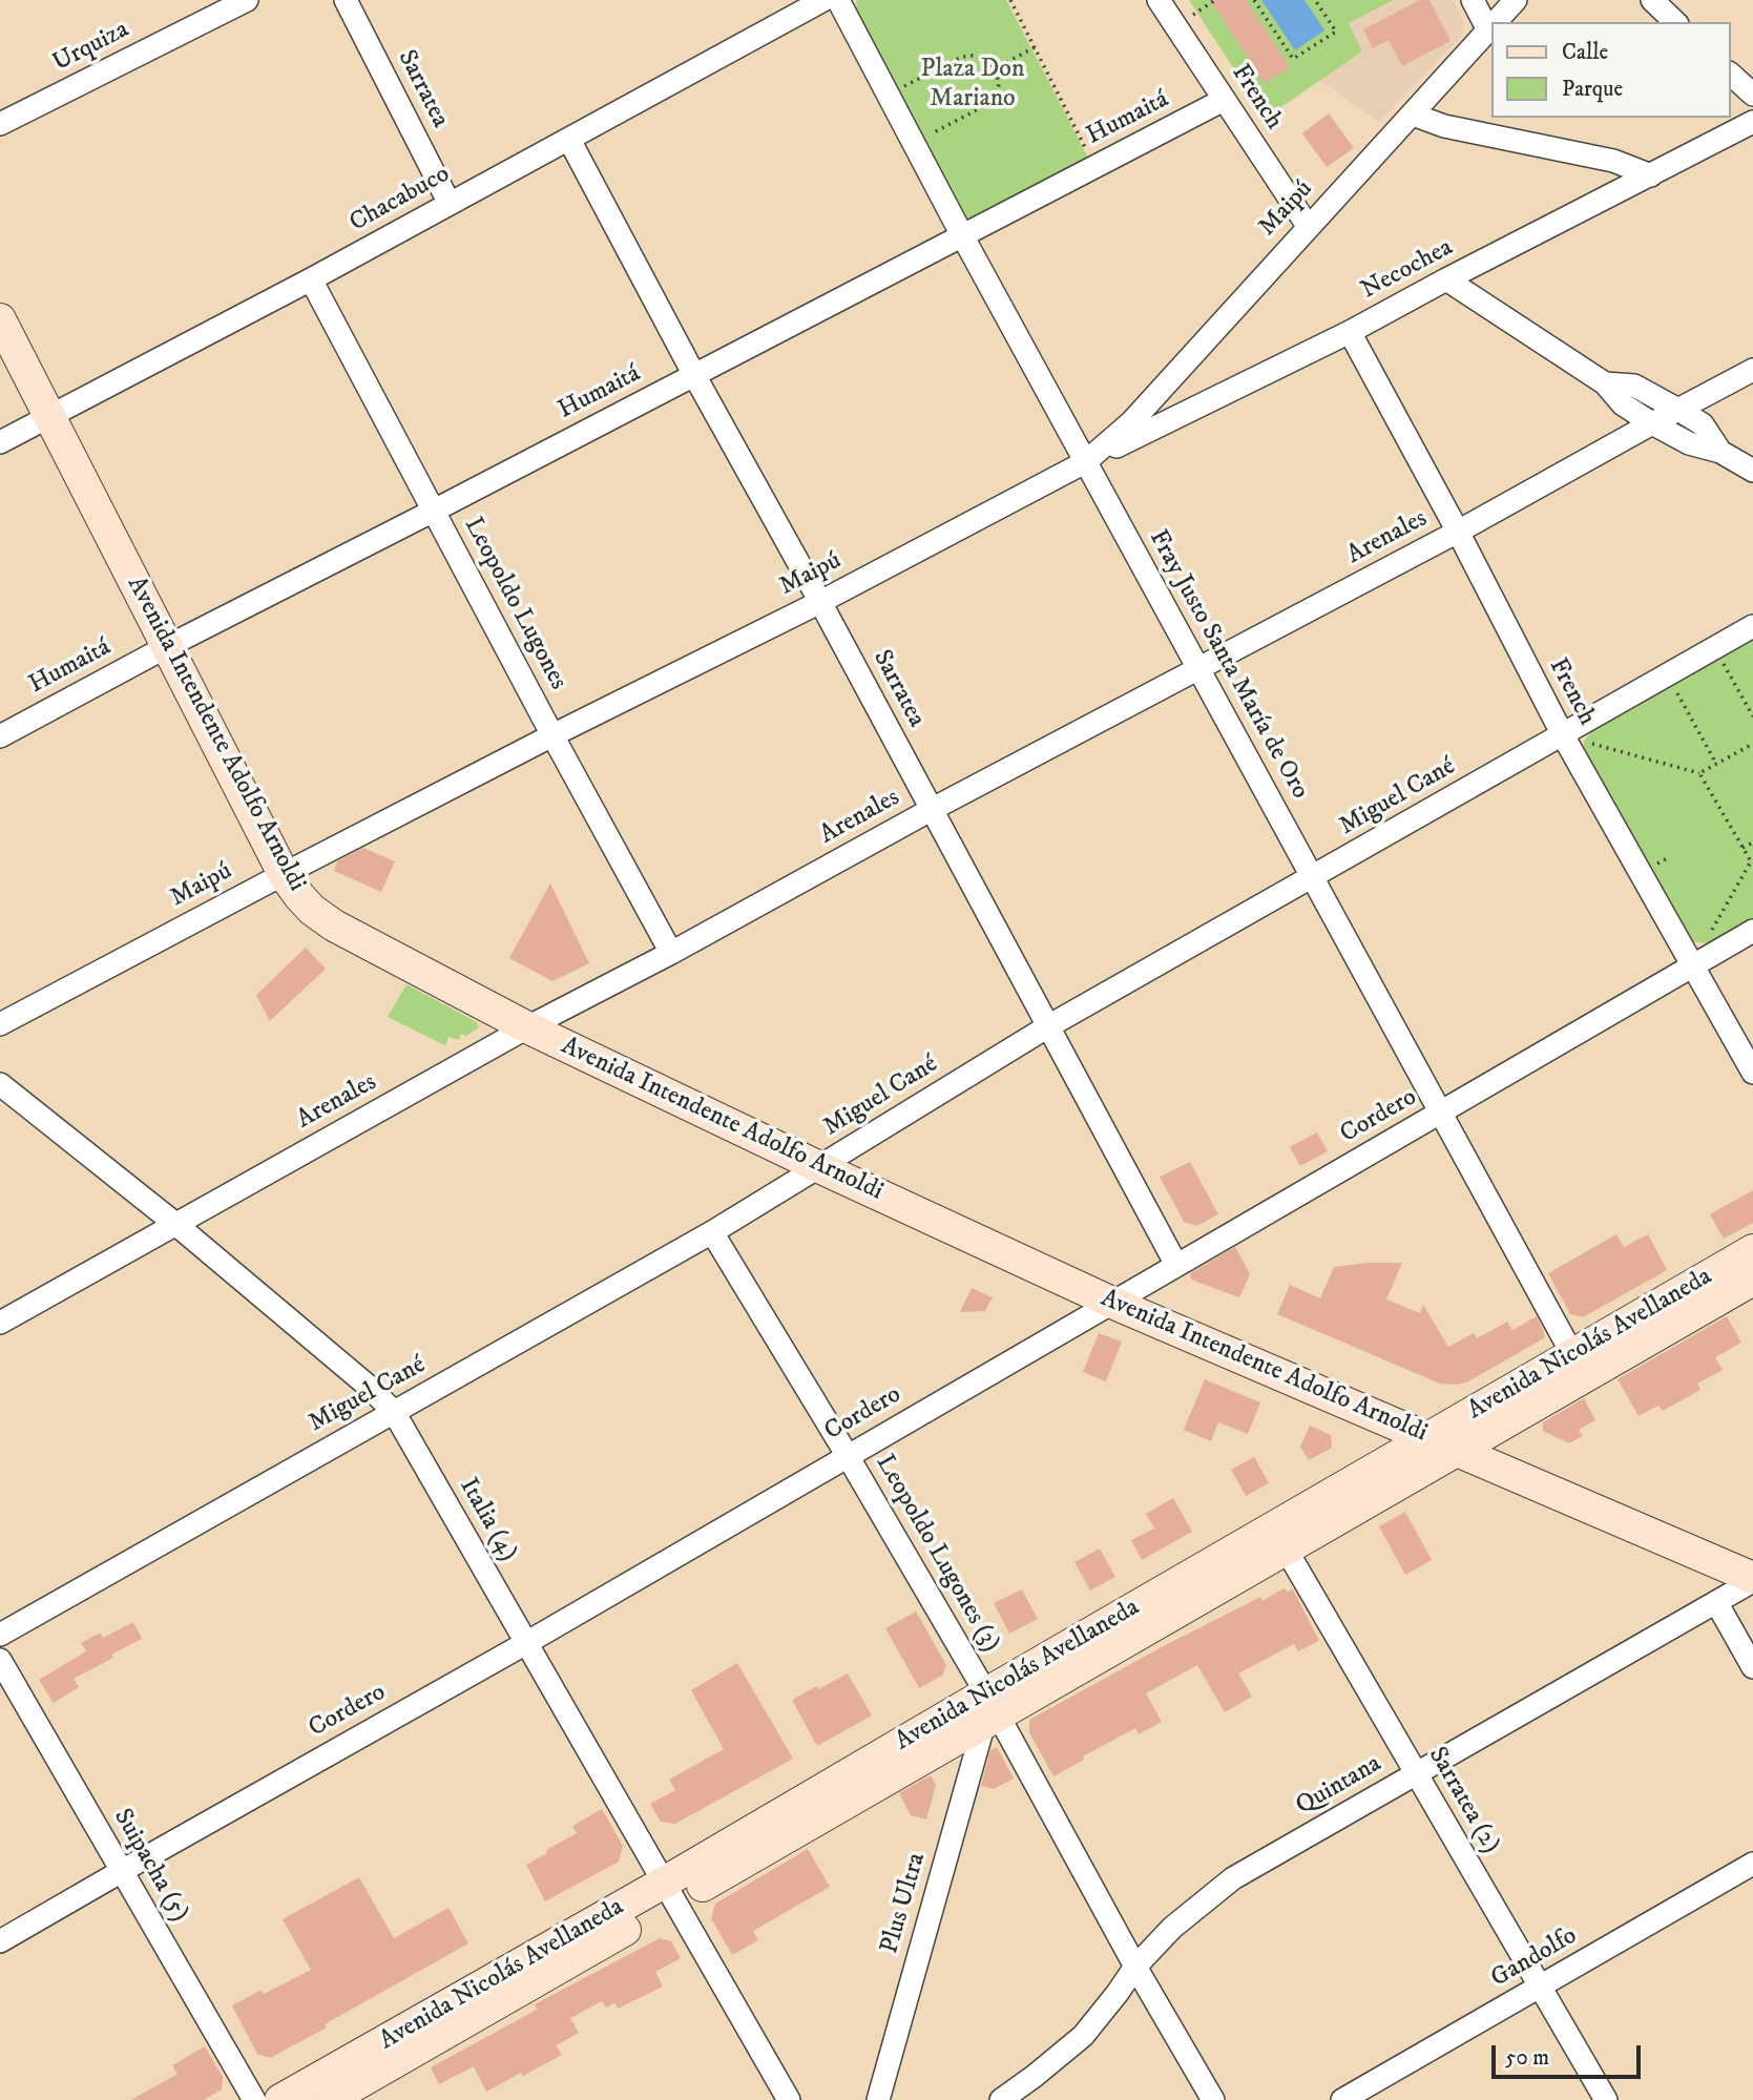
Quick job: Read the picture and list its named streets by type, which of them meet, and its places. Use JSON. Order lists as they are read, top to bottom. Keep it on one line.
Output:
{"streets":{"main road":["Avenida Intendente Adolfo Arnoldi","Avenida Nicolás Avellaneda"],"street":["Urquiza","Sarratea","French","Humaitá","Chacabuco","Maipú","Necochea","Arenales","Leopoldo Lugones","Fray Justo Santa María de Oro","Miguel Cané","Cordero","Italia (4)","Leopoldo Lugones (3)","Quintana","Sarratea (2)","Suipacha (5)","Plus Ultra","Gandolfo"]},"crossings":[["Sarratea","Humaitá"],["Sarratea","Chacabuco"],["Sarratea","Maipú"],["Sarratea","Arenales"],["Sarratea","Miguel Cané"],["Sarratea","Cordero"],["French","Humaitá"],["French","Maipú"],["French","Necochea"],["French","Arenales"],["French","Miguel Cané"],["French","Cordero"],["Humaitá","Leopoldo Lugones"],["Humaitá","Fray Justo Santa María de Oro"],["Humaitá","Avenida Intendente Adolfo Arnoldi"],["Chacabuco","Leopoldo Lugones"],["Chacabuco","Avenida Intendente Adolfo Arnoldi"],["Maipú","Necochea"],["Maipú","Leopoldo Lugones"],["Maipú","Fray Justo Santa María de Oro"],["Maipú","Avenida Intendente Adolfo Arnoldi"],["Necochea","Fray Justo Santa María de Oro"],["Arenales","Leopoldo Lugones"],["Arenales","Fray Justo Santa María de Oro"],["Arenales","Avenida Intendente Adolfo Arnoldi"],["Arenales","Italia (4)"],["Fray Justo Santa María de Oro","Miguel Cané"],["Fray Justo Santa María de Oro","Cordero"],["Fray Justo Santa María de Oro","Avenida Nicolás Avellaneda"],["Avenida Intendente Adolfo Arnoldi","Miguel Cané"],["Avenida Intendente Adolfo Arnoldi","Cordero"],["Avenida Intendente Adolfo Arnoldi","Avenida Nicolás Avellaneda"],["Avenida Intendente Adolfo Arnoldi","Quintana"],["Miguel Cané","Italia (4)"],["Miguel Cané","Leopoldo Lugones (3)"],["Cordero","Italia (4)"],["Cordero","Leopoldo Lugones (3)"],["Cordero","Suipacha (5)"],["Avenida Nicolás Avellaneda","Italia (4)"],["Avenida Nicolás Avellaneda","Leopoldo Lugones (3)"],["Avenida Nicolás Avellaneda","Sarratea (2)"],["Avenida Nicolás Avellaneda","Plus Ultra"],["Leopoldo Lugones (3)","Quintana"],["Leopoldo Lugones (3)","Plus Ultra"],["Quintana","Sarratea (2)"],["Sarratea (2)","Gandolfo"]],"parks":["Plaza Don Mariano"],"legend":["Calle","Parque"],"scale_bar":"50 m"}
